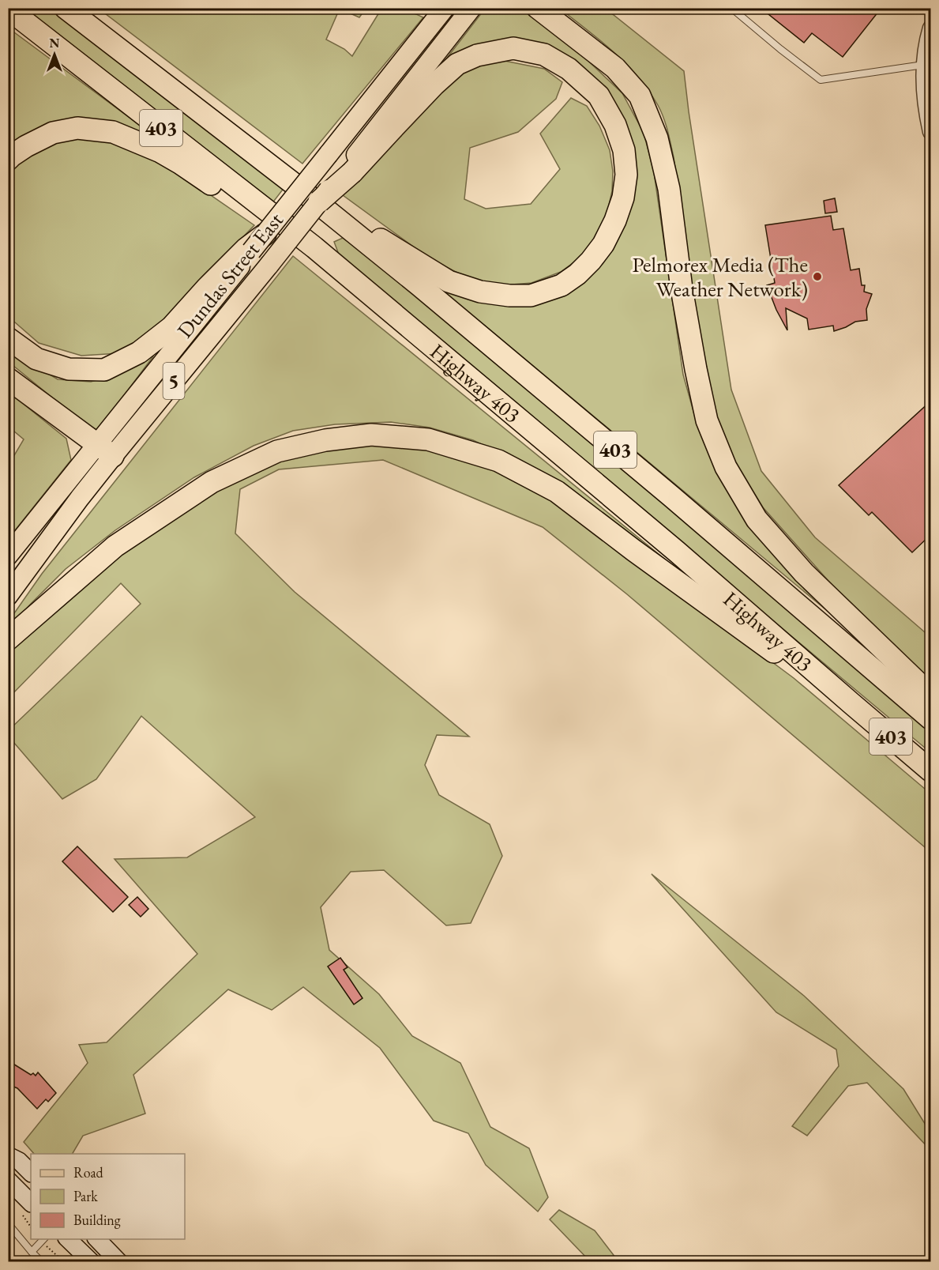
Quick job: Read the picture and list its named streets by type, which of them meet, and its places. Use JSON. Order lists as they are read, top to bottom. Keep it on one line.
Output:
{"streets":{"highway":["403","Highway 403"],"main road":["Dundas Street East","5"]},"places":["Pelmorex Media (The Weather Network)"],"legend":["Road","Park","Building"],"north":"top"}
